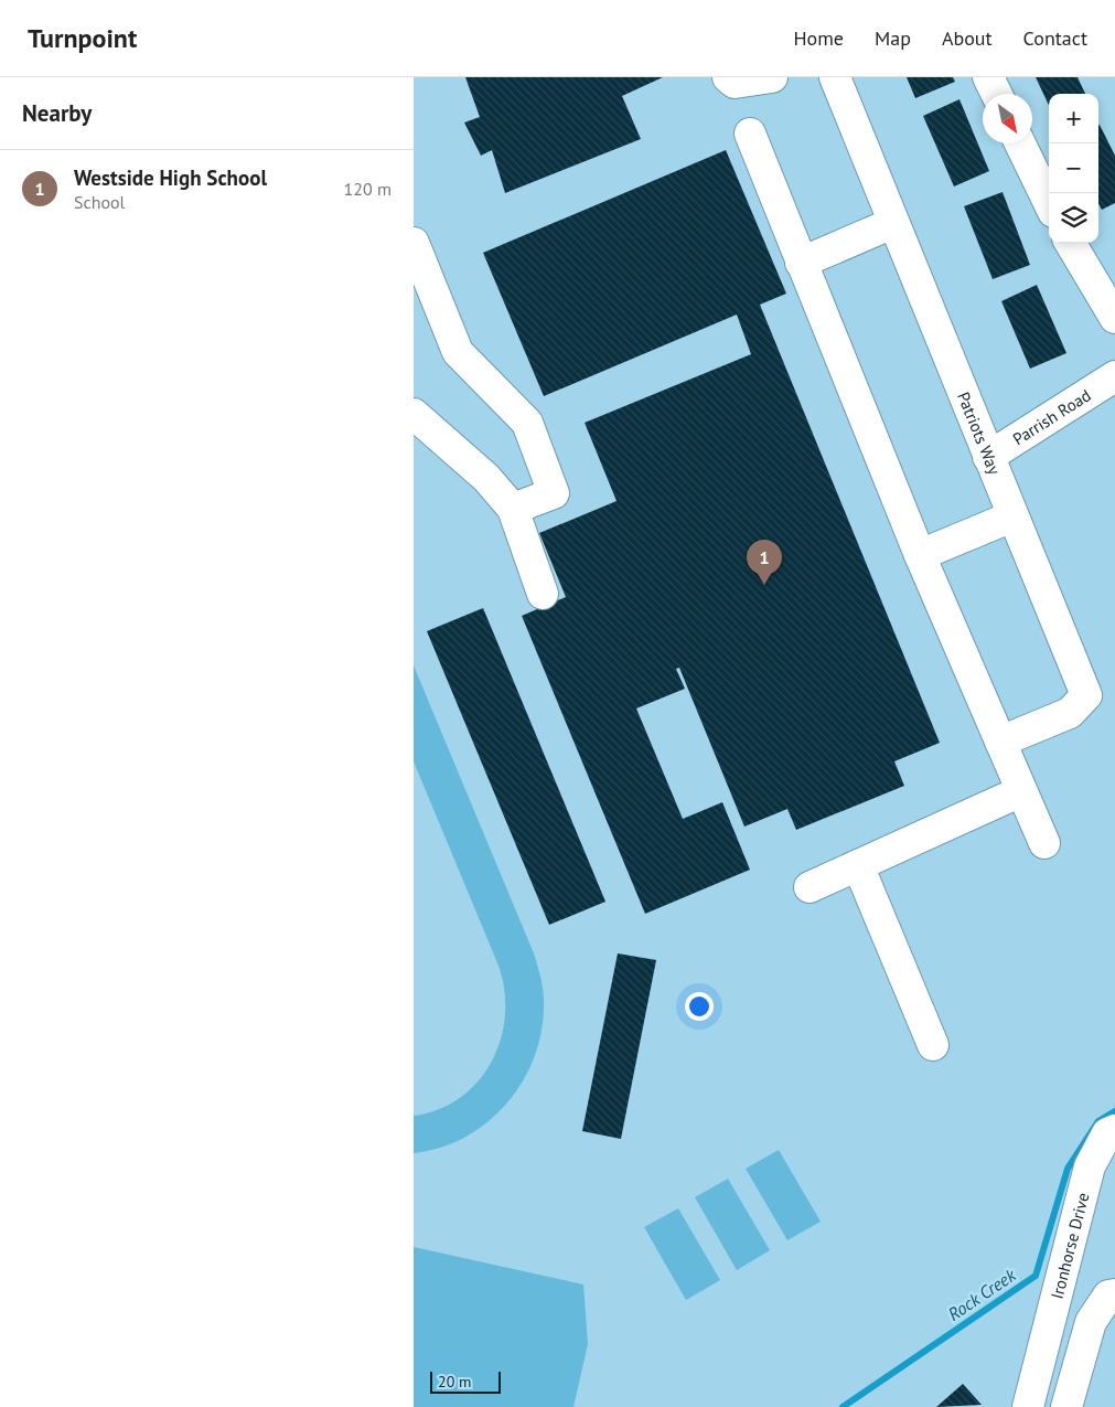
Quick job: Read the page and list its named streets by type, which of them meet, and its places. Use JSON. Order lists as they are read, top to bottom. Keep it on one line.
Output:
{"streets":{"street":["Parrish Road","Patriots Way","Ironhorse Drive"]},"crossings":[["Parrish Road","Patriots Way"]],"water":["Rock Creek"],"scale_bar":"20 m","north":"bottom right","page":{"header":"Turnpoint","nav":["Home","Map","About","Contact"],"heading":"Nearby","map_buttons":["+","−"],"list":[{"mark":"1","name":"Westside High School","note":"School","value":"120 m"}],"pins":"1","scale":"20 m"}}
